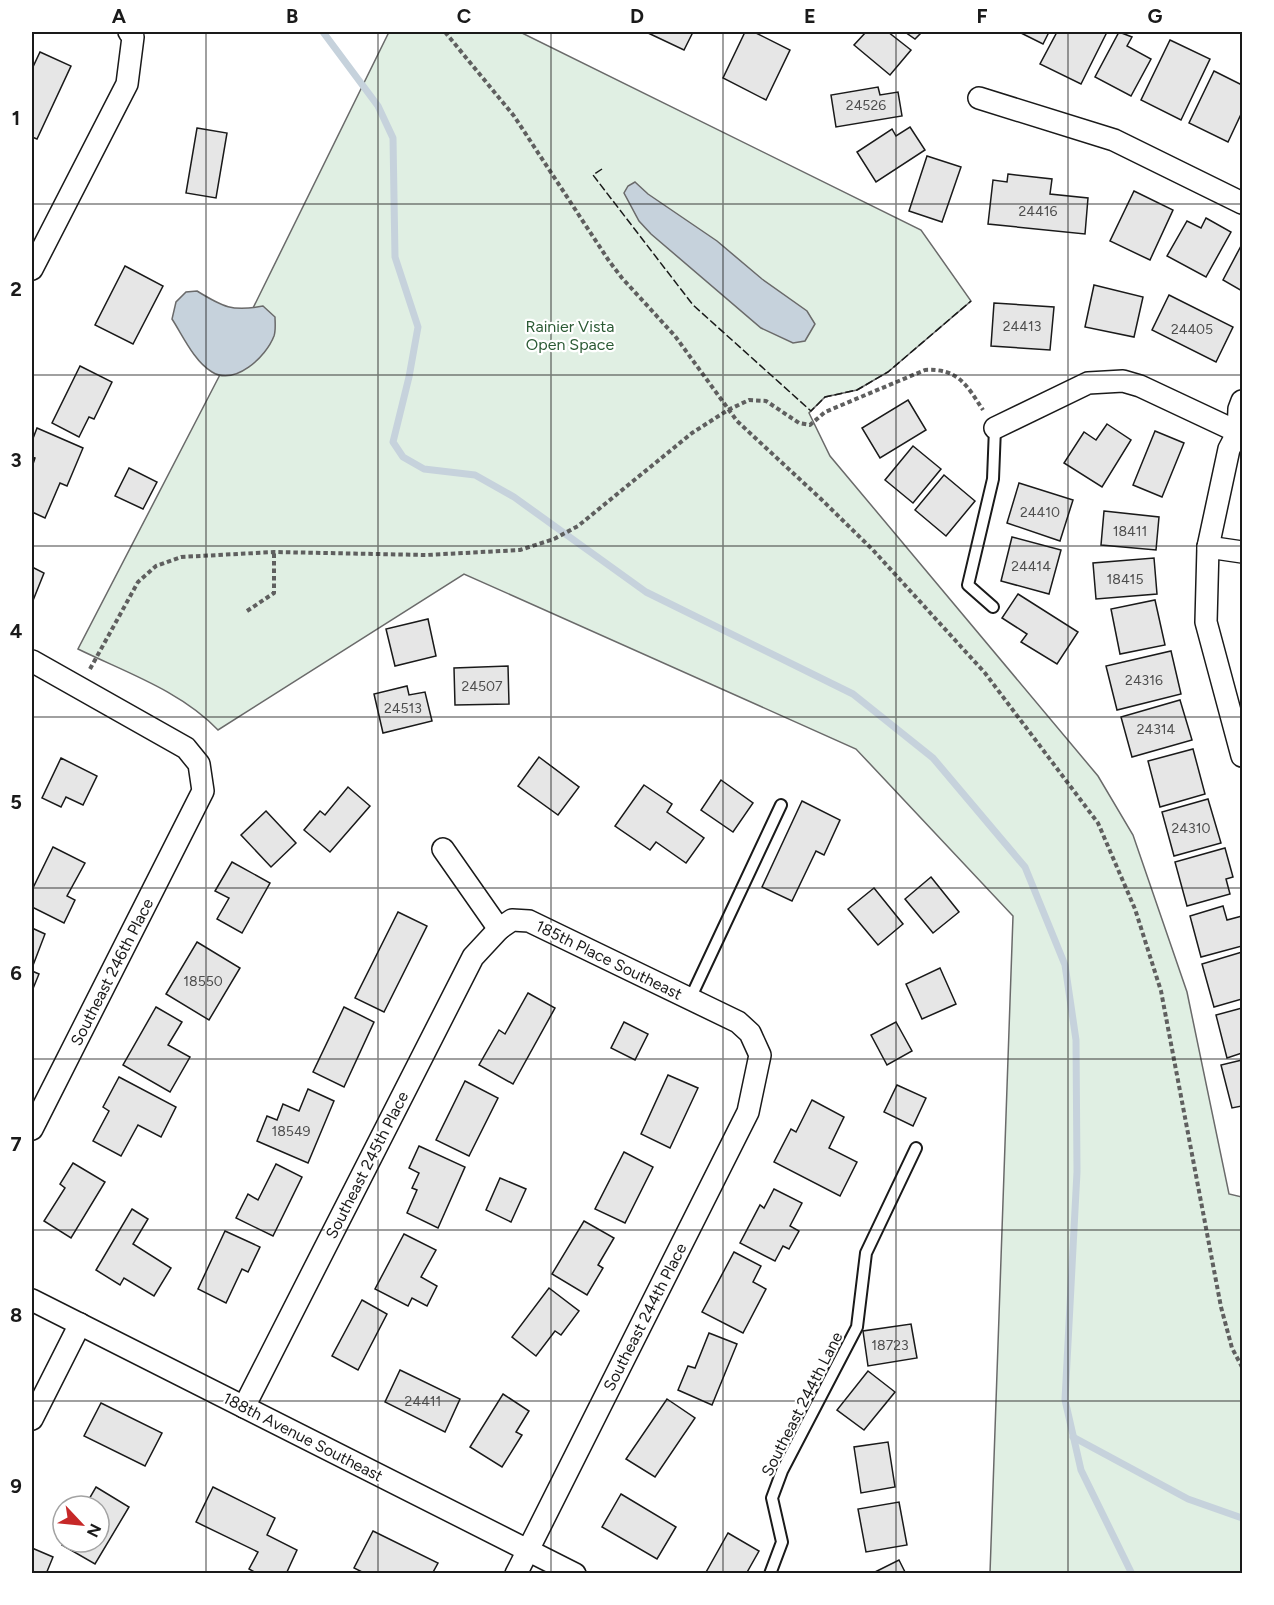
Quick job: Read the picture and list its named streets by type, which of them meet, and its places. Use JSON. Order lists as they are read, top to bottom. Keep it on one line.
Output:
{"streets":{"street":["185th Place Southeast","Southeast 246th Place","Southeast 245th Place","Southeast 244th Place","188th Avenue Southeast"],"lane":["Southeast 244th Lane"]},"crossings":[["185th Place Southeast","Southeast 245th Place"],["185th Place Southeast","Southeast 244th Place"],["Southeast 245th Place","188th Avenue Southeast"],["Southeast 244th Place","188th Avenue Southeast"]],"parks":["Rainier Vista Open Space"],"house_numbers":["24526","24416","24413","24405","24410","18411","24414","18415","24316","24507","24513","24314","24310","18550","18549","18723","24411"],"north":"bottom right","grid":{"columns":["A","B","C","D","E","F","G"],"rows":["1","2","3","4","5","6","7","8","9"]}}
